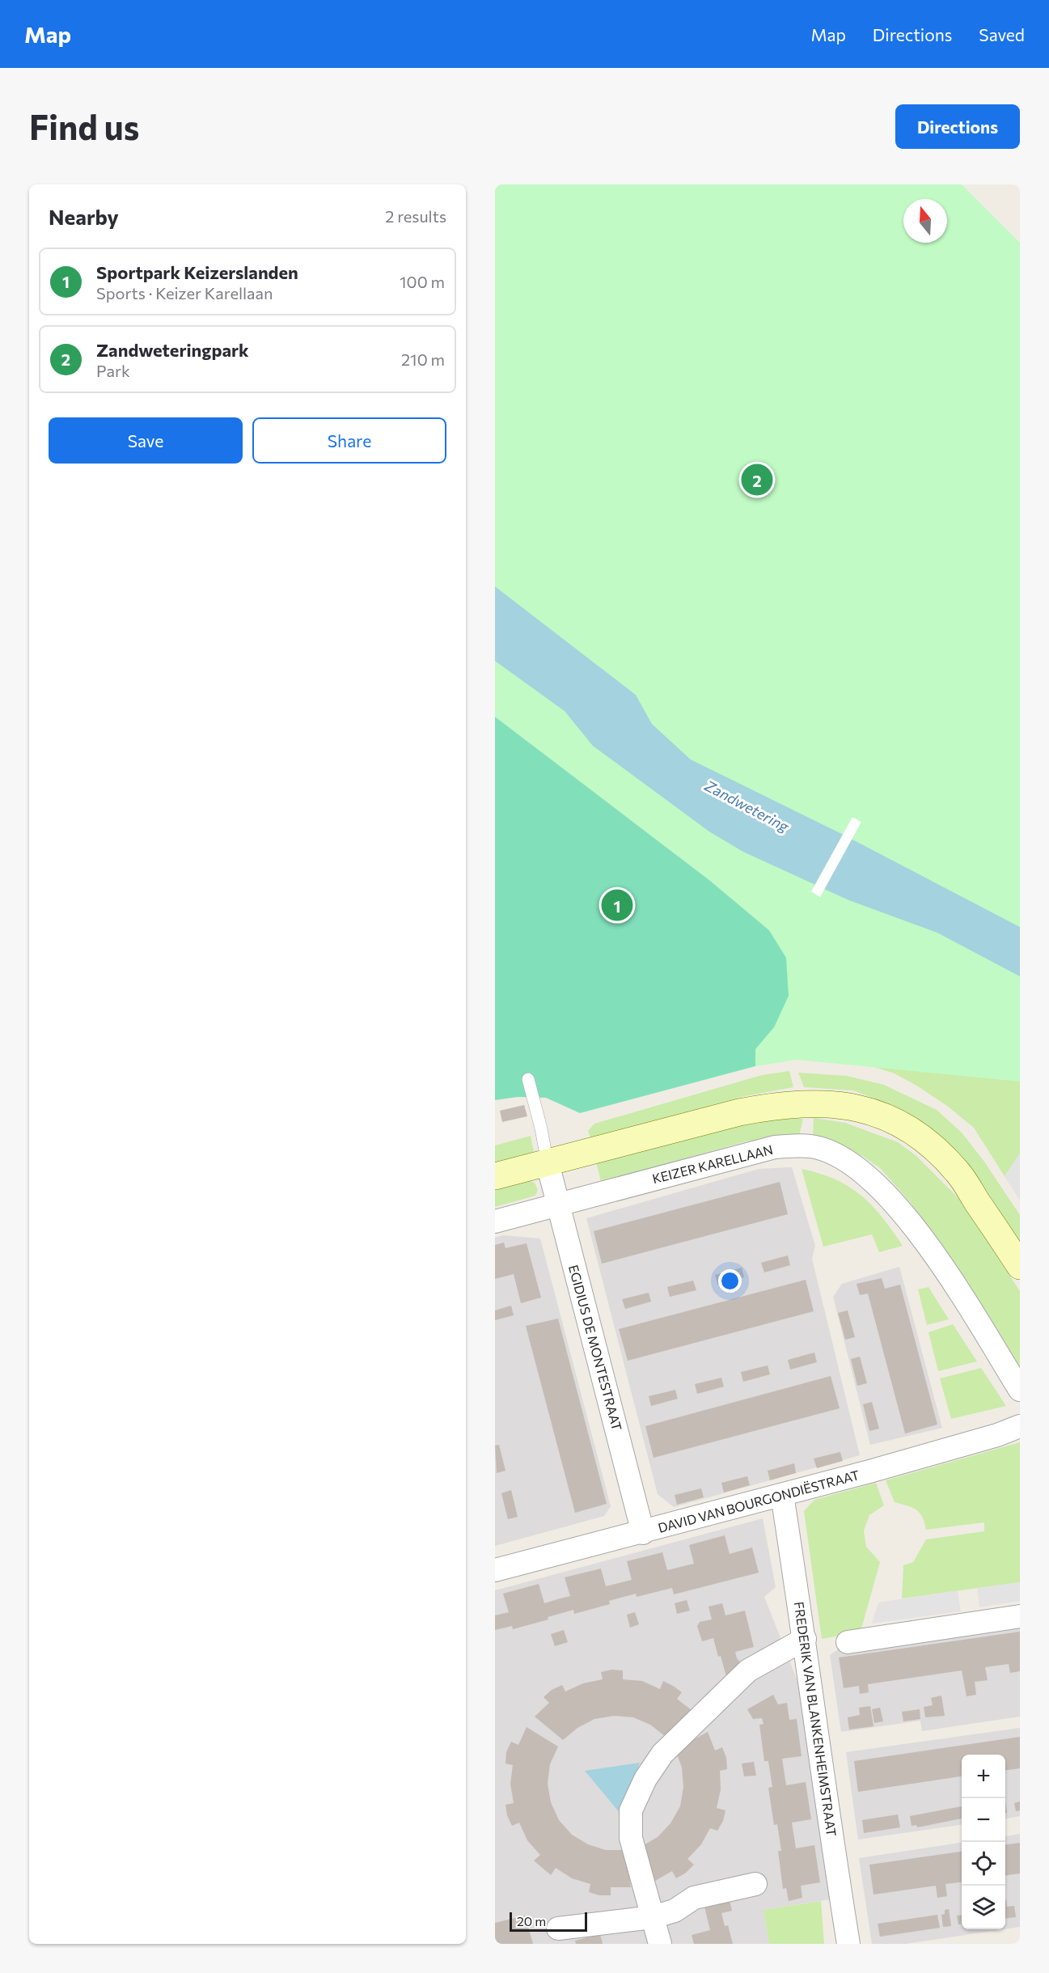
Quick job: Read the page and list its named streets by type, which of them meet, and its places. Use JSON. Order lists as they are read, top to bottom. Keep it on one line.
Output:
{"streets":{"street":["KEIZER KARELLAAN","EGIDIUS DE MONTESTRAAT","DAVID VAN BOURGONDIËSTRAAT","FREDERIK VAN BLANKENHEIMSTRAAT"]},"crossings":[["KEIZER KARELLAAN","EGIDIUS DE MONTESTRAAT"],["EGIDIUS DE MONTESTRAAT","DAVID VAN BOURGONDIËSTRAAT"],["DAVID VAN BOURGONDIËSTRAAT","FREDERIK VAN BLANKENHEIMSTRAAT"]],"water":["Zandwetering"],"scale_bar":"20 m","north":"top","page":{"header":"Map","nav":["Map","Directions","Saved"],"buttons":["Directions",["Save","Share"]],"title":"Find us","heading":["Nearby","2 results"],"list":[{"mark":"1","name":"Sportpark Keizerslanden","note":"Sports · Keizer Karellaan","value":"100 m"},{"mark":"2","name":"Zandweteringpark","note":"Park","value":"210 m"}],"pins":["2","1"],"map_buttons":["+","−"],"scale":"20 m"}}
